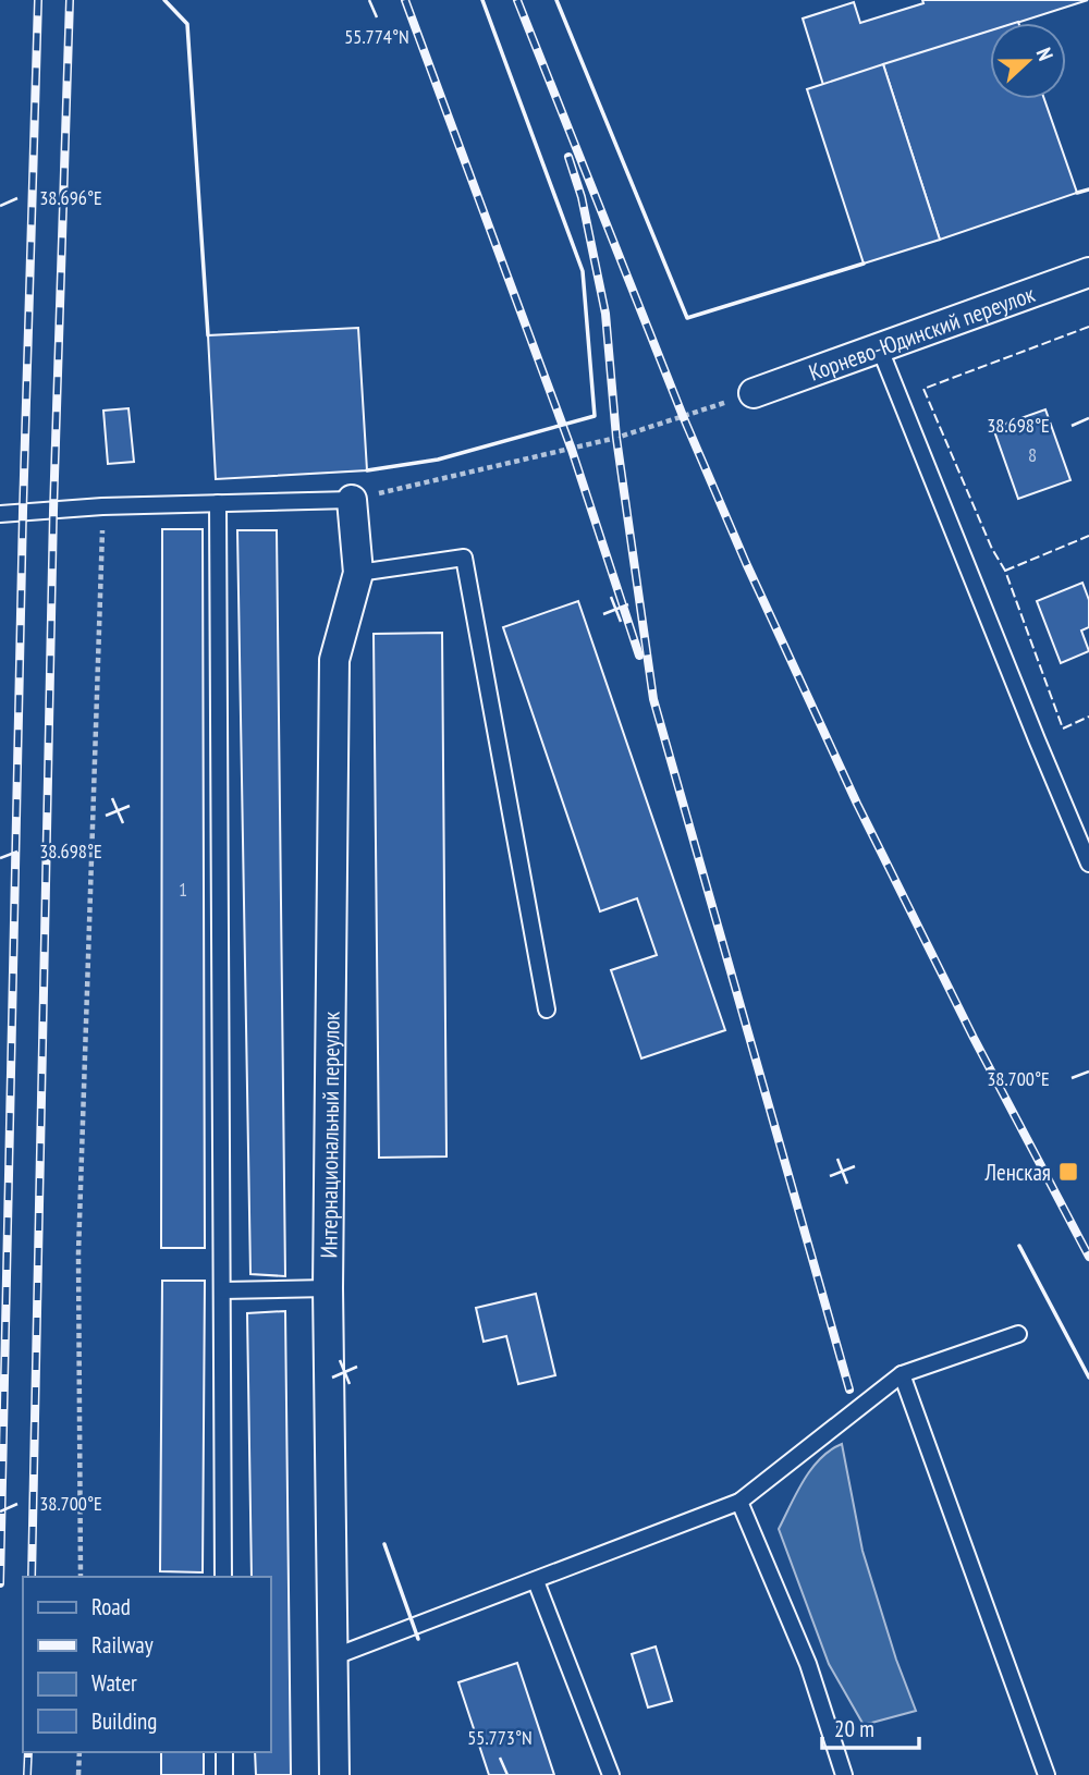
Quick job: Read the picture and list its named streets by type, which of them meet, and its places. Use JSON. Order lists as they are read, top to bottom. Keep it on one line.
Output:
{"streets":{"street":["Корнево-Юдинский переулок","Интернациональный переулок"]},"places":{"transit":["Ленская"]},"house_numbers":["8","1"],"legend":["Road","Railway","Water","Building"],"scale_bar":"20 m","north":"right","coordinates":["55.774°N","38.696°E","38.698°E","38.700°E","55.773°N"]}
